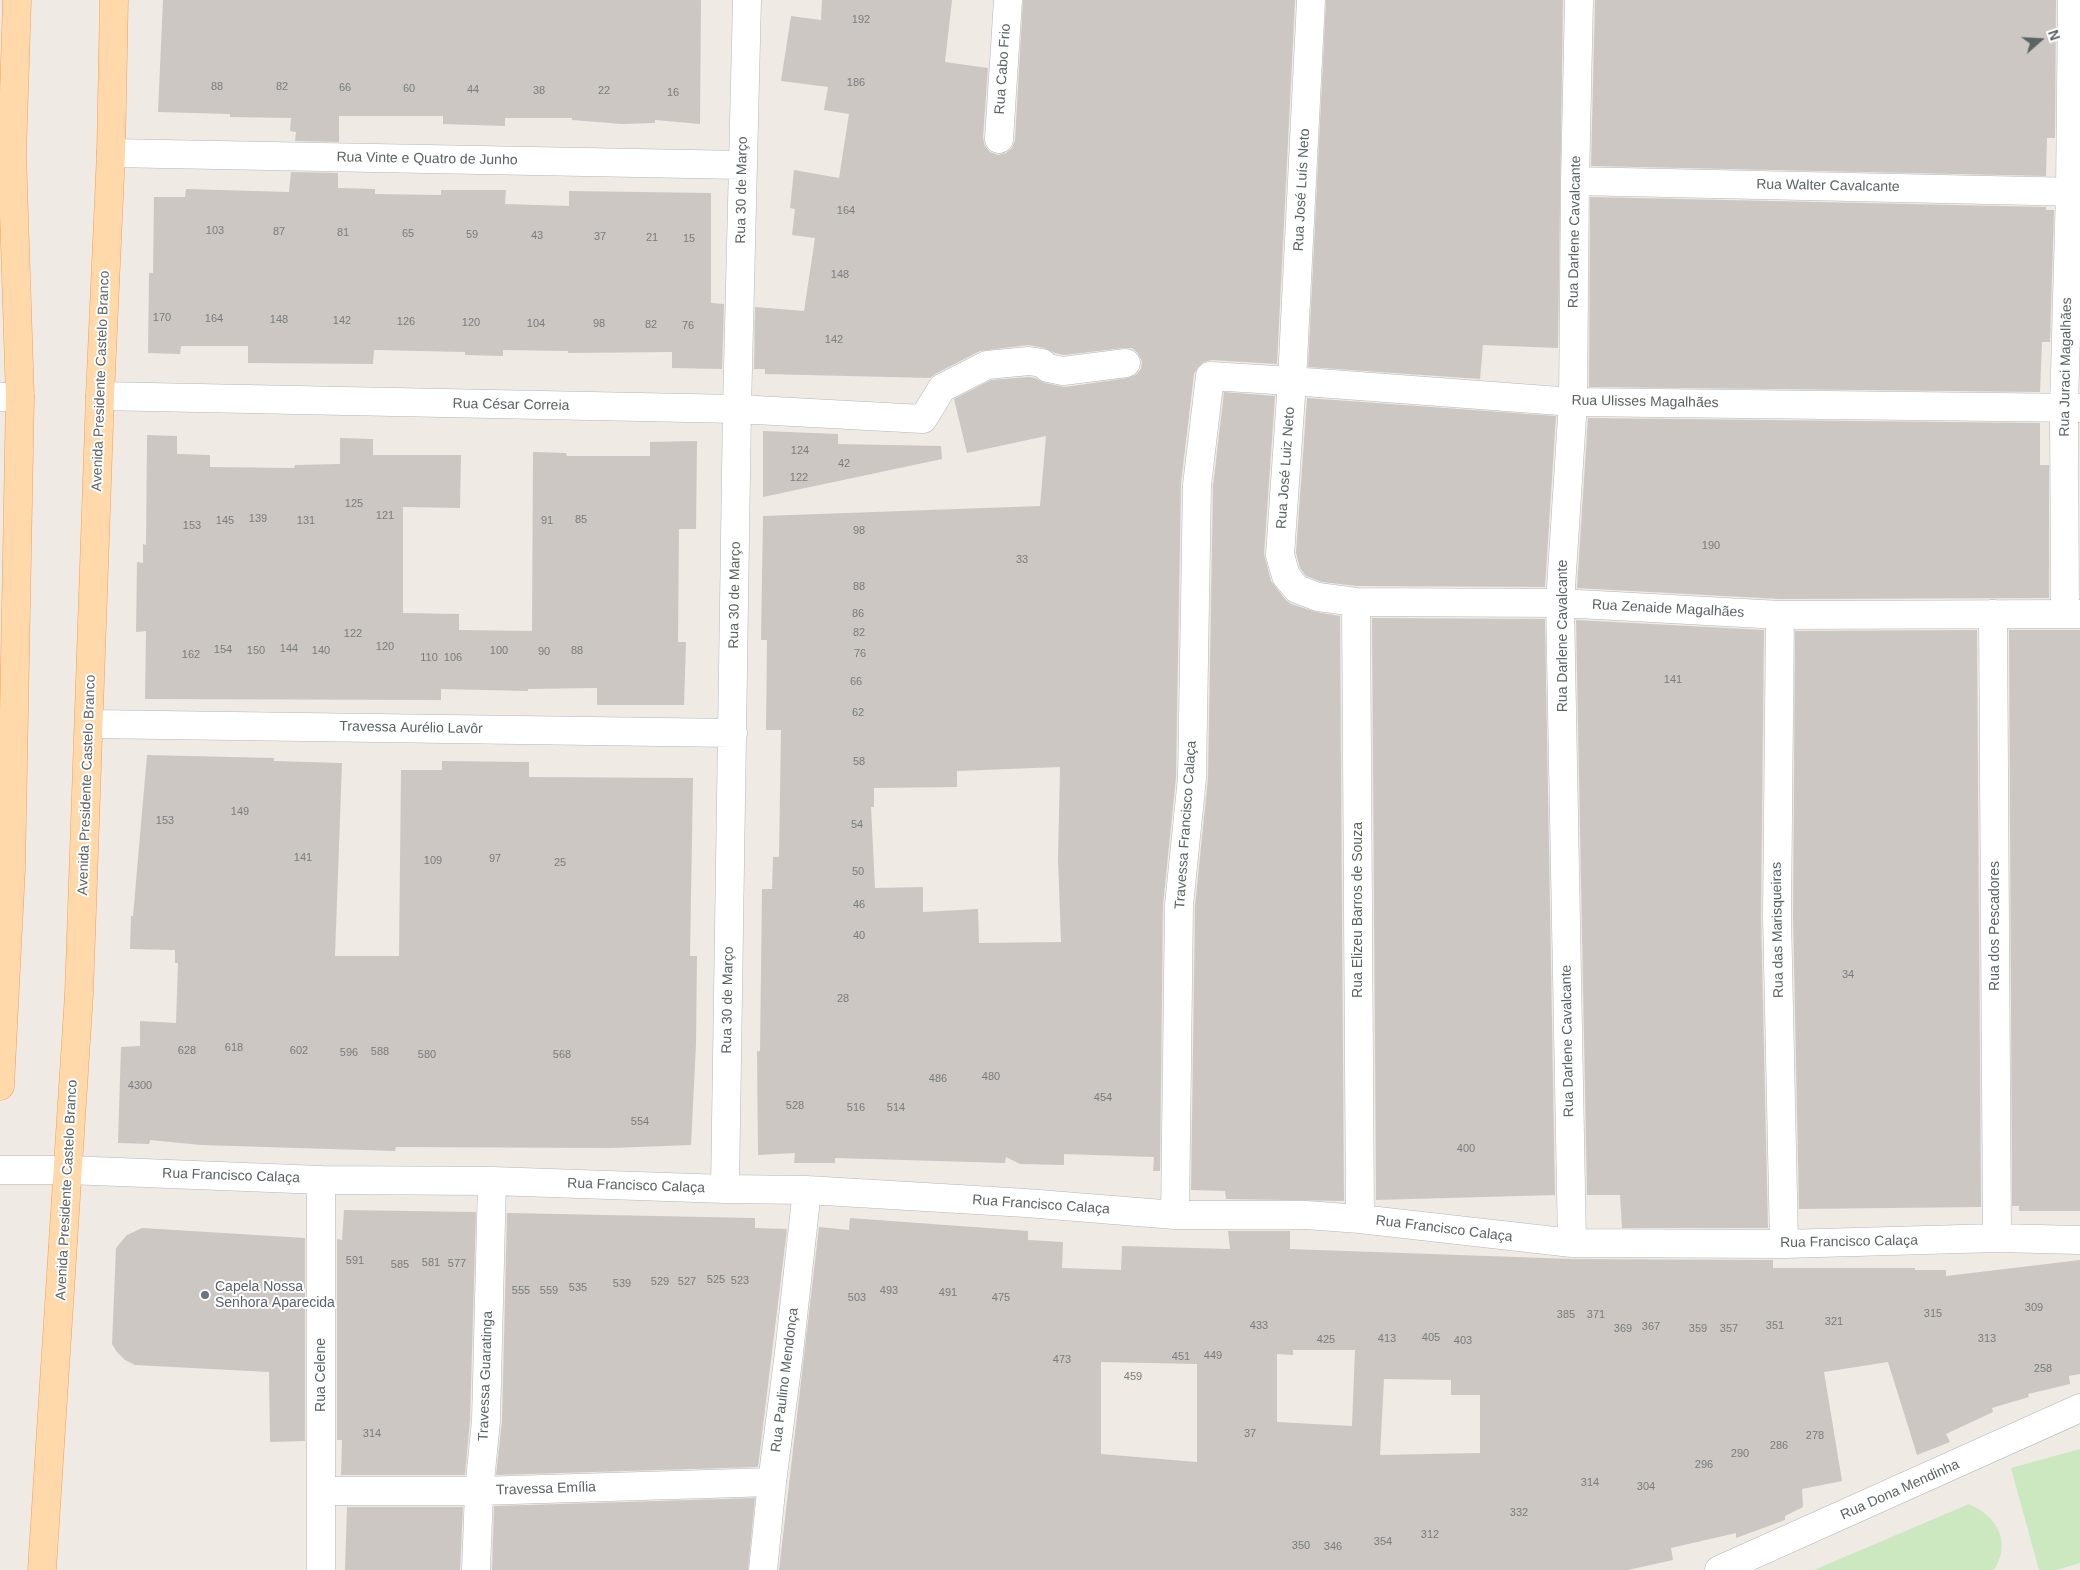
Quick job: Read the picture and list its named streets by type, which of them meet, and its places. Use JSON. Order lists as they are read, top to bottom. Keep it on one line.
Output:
{"streets":{"main road":["Avenida Presidente Castelo Branco"],"street":["Rua Cabo Frio","Rua Vinte e Quatro de Junho","Rua Walter Cavalcante","Rua 30 de Março","Rua José Luís Neto","Rua Darlene Cavalcante","Rua Juraci Magalhães","Rua Ulisses Magalhães","Rua César Correia","Rua José Luiz Neto","Rua Zenaide Magalhães","Travessa Aurélio Lavôr","Travessa Francisco Calaça","Rua Elizeu Barros de Souza","Rua dos Pescadores","Rua das Marisqueiras","Rua Francisco Calaça","Rua Celene","Travessa Guaratinga","Rua Paulino Mendonça","Travessa Emília","Rua Dona Mendinha"]},"crossings":[["Rua Vinte e Quatro de Junho","Rua 30 de Março"],["Rua Vinte e Quatro de Junho","Avenida Presidente Castelo Branco"],["Rua Walter Cavalcante","Rua Darlene Cavalcante"],["Rua Walter Cavalcante","Rua Juraci Magalhães"],["Rua 30 de Março","Rua César Correia"],["Rua 30 de Março","Travessa Aurélio Lavôr"],["Rua 30 de Março","Rua Francisco Calaça"],["Rua José Luís Neto","Rua Ulisses Magalhães"],["Rua José Luís Neto","Rua José Luiz Neto"],["Rua Darlene Cavalcante","Rua Ulisses Magalhães"],["Rua Darlene Cavalcante","Rua Zenaide Magalhães"],["Rua Darlene Cavalcante","Rua Francisco Calaça"],["Rua Juraci Magalhães","Rua Ulisses Magalhães"],["Rua Juraci Magalhães","Rua Zenaide Magalhães"],["Avenida Presidente Castelo Branco","Rua César Correia"],["Avenida Presidente Castelo Branco","Travessa Aurélio Lavôr"],["Avenida Presidente Castelo Branco","Rua Francisco Calaça"],["Rua Ulisses Magalhães","Rua José Luiz Neto"],["Rua Ulisses Magalhães","Travessa Francisco Calaça"],["Rua José Luiz Neto","Rua Zenaide Magalhães"],["Rua Zenaide Magalhães","Rua Elizeu Barros de Souza"],["Rua Zenaide Magalhães","Rua dos Pescadores"],["Rua Zenaide Magalhães","Rua das Marisqueiras"],["Travessa Francisco Calaça","Rua Francisco Calaça"],["Rua Elizeu Barros de Souza","Rua Francisco Calaça"],["Rua dos Pescadores","Rua Francisco Calaça"],["Rua das Marisqueiras","Rua Francisco Calaça"],["Rua Francisco Calaça","Rua Celene"],["Rua Francisco Calaça","Travessa Guaratinga"],["Rua Francisco Calaça","Rua Paulino Mendonça"],["Rua Celene","Travessa Emília"],["Travessa Guaratinga","Travessa Emília"],["Rua Paulino Mendonça","Travessa Emília"]],"places":["Capela Nossa Senhora Aparecida"],"house_numbers":["192","186","88","82","66","60","44","38","22","16","164","103","87","81","65","59","43","37","21","15","148","170","164","148","142","126","120","104","98","82","76","142","124","42","122","125","121","139","85","145","131","91","153","98","190","33","88","86","82","122","120","144","154","150","140","100","88","90","76","162","110","106","141","66","62","58","149","153","54","141","97","109","25","50","46","40","34","28","618","628","602","588","596","580","568","480","486","4300","454","528","516","514","554","400","591","581","577","585","525","523","529","527","539","535","555","559","493","491","503","475","309","315","385","371","321","433","351","367","369","359","357","405","413","313","425","403","449","451","473","258","459","314","37","278","286","290","296","314","304","332","312","354","350","346"],"north":"right"}
